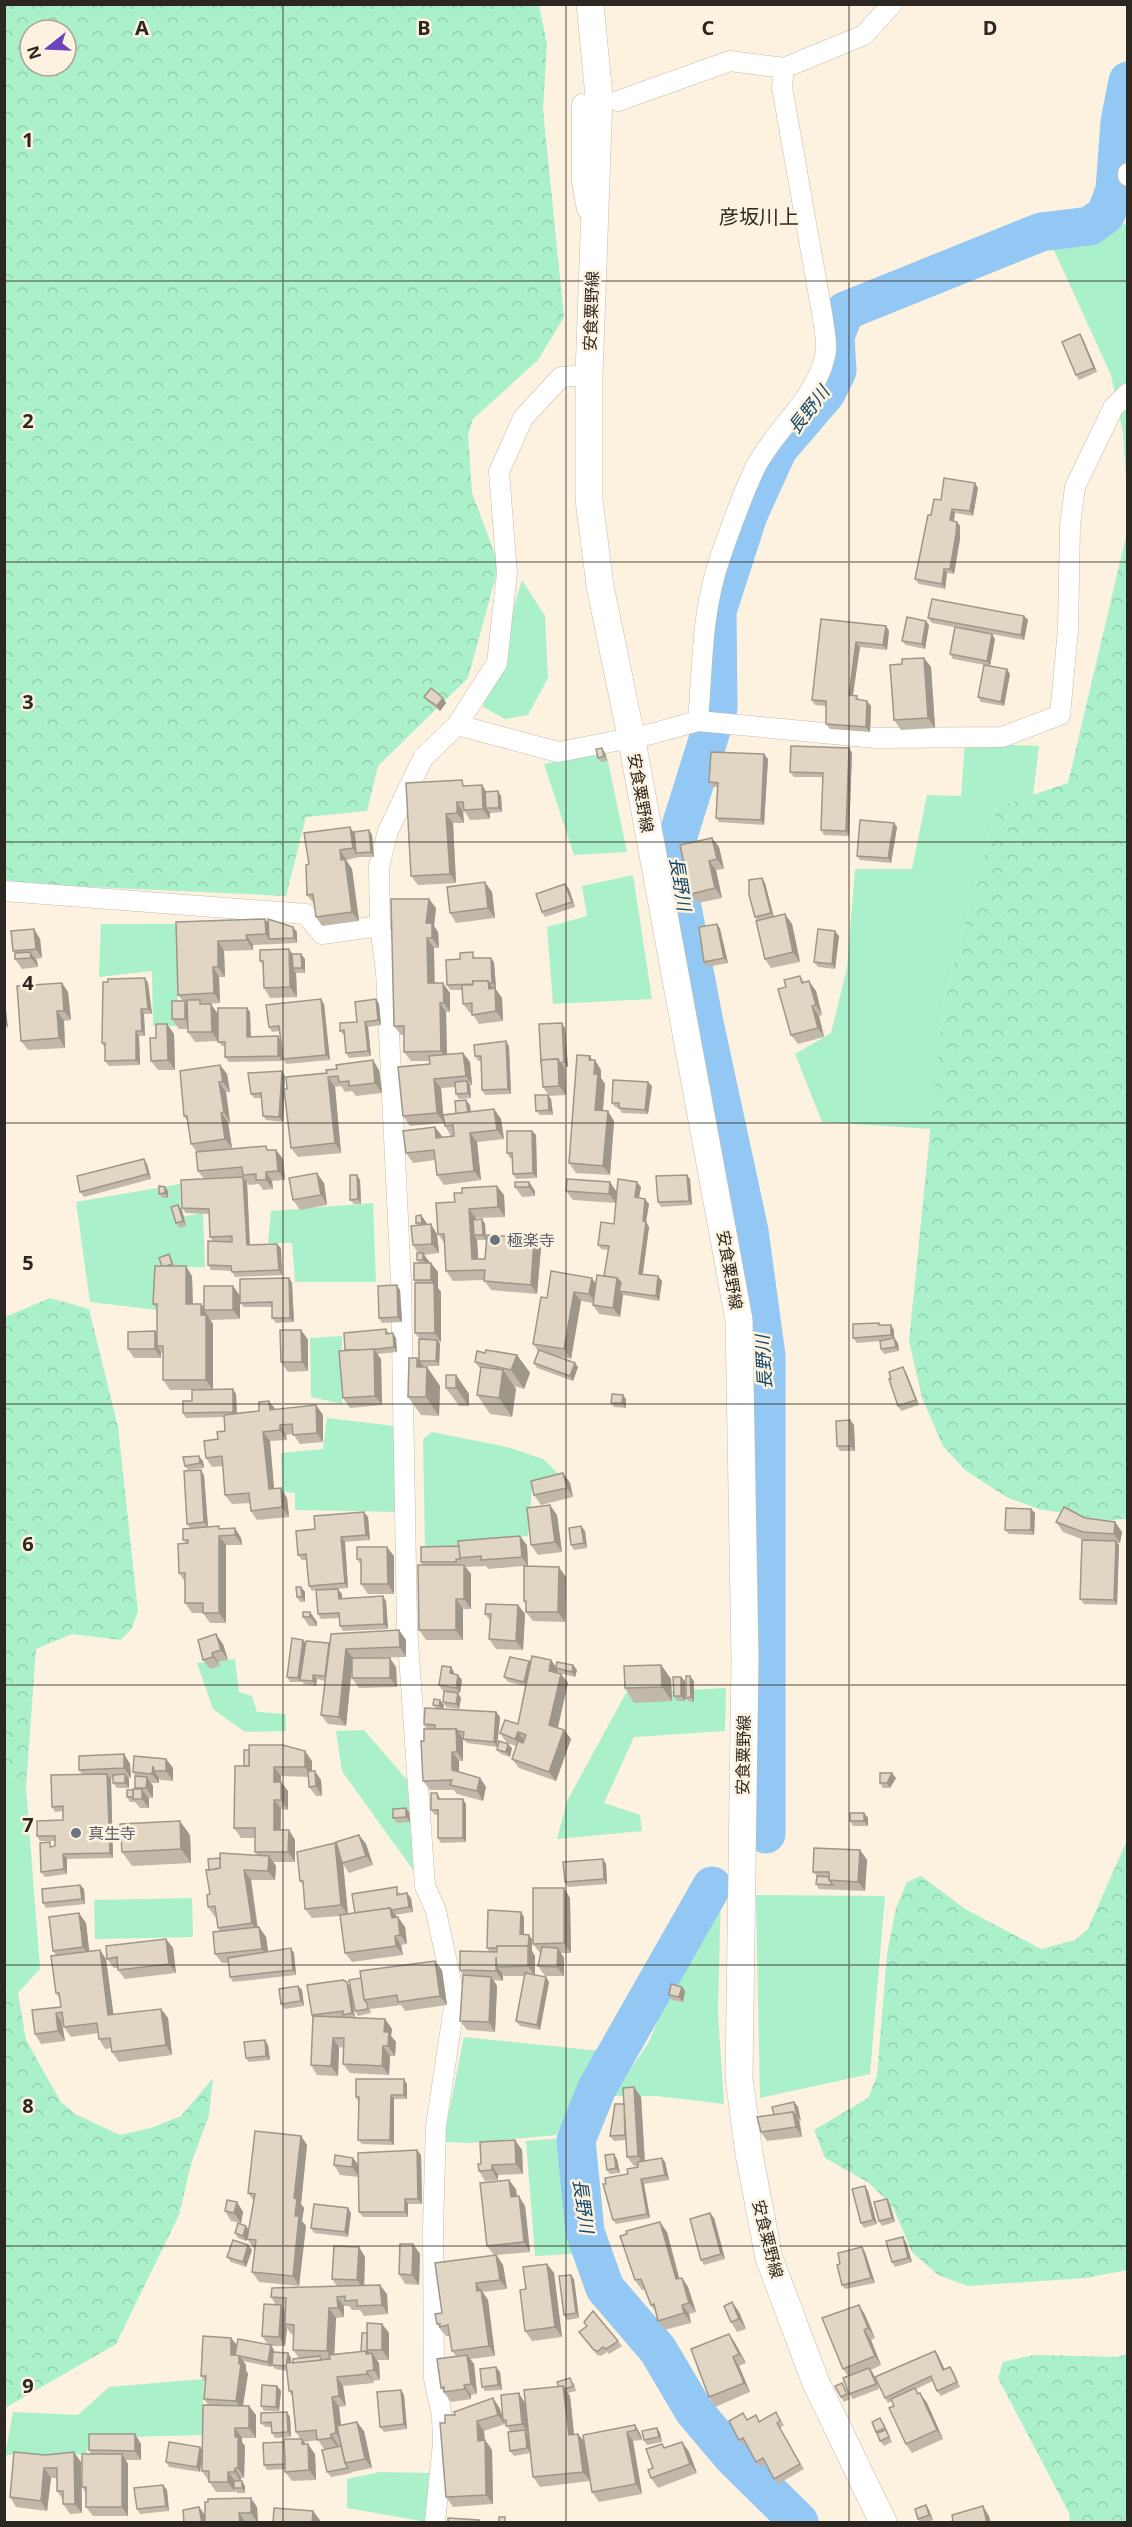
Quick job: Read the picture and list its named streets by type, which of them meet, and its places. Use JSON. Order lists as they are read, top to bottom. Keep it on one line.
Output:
{"streets":{"main road":["安食粟野線"]},"districts":["彦坂川上"],"water":["長野川"],"places":["極楽寺","真生寺"],"north":"left","grid":{"columns":["A","B","C","D"],"rows":["1","2","3","4","5","6","7","8","9"]}}
